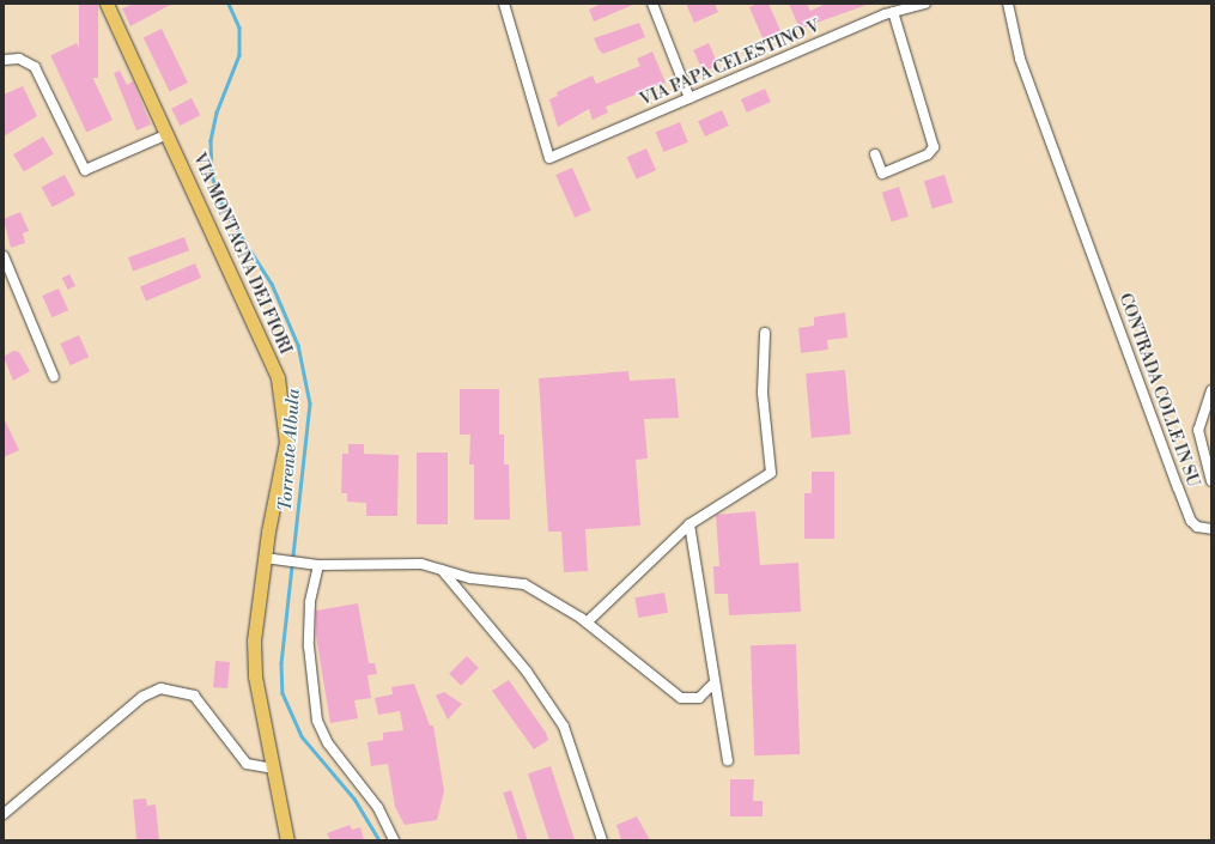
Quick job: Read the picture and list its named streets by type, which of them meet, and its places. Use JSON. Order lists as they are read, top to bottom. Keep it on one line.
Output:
{"streets":{"main road":["VIA MONTAGNA DEI FIORI"],"street":["VIA PAPA CELESTINO V","CONTRADA COLLE IN SU"]},"water":["Torrente Albula"]}
